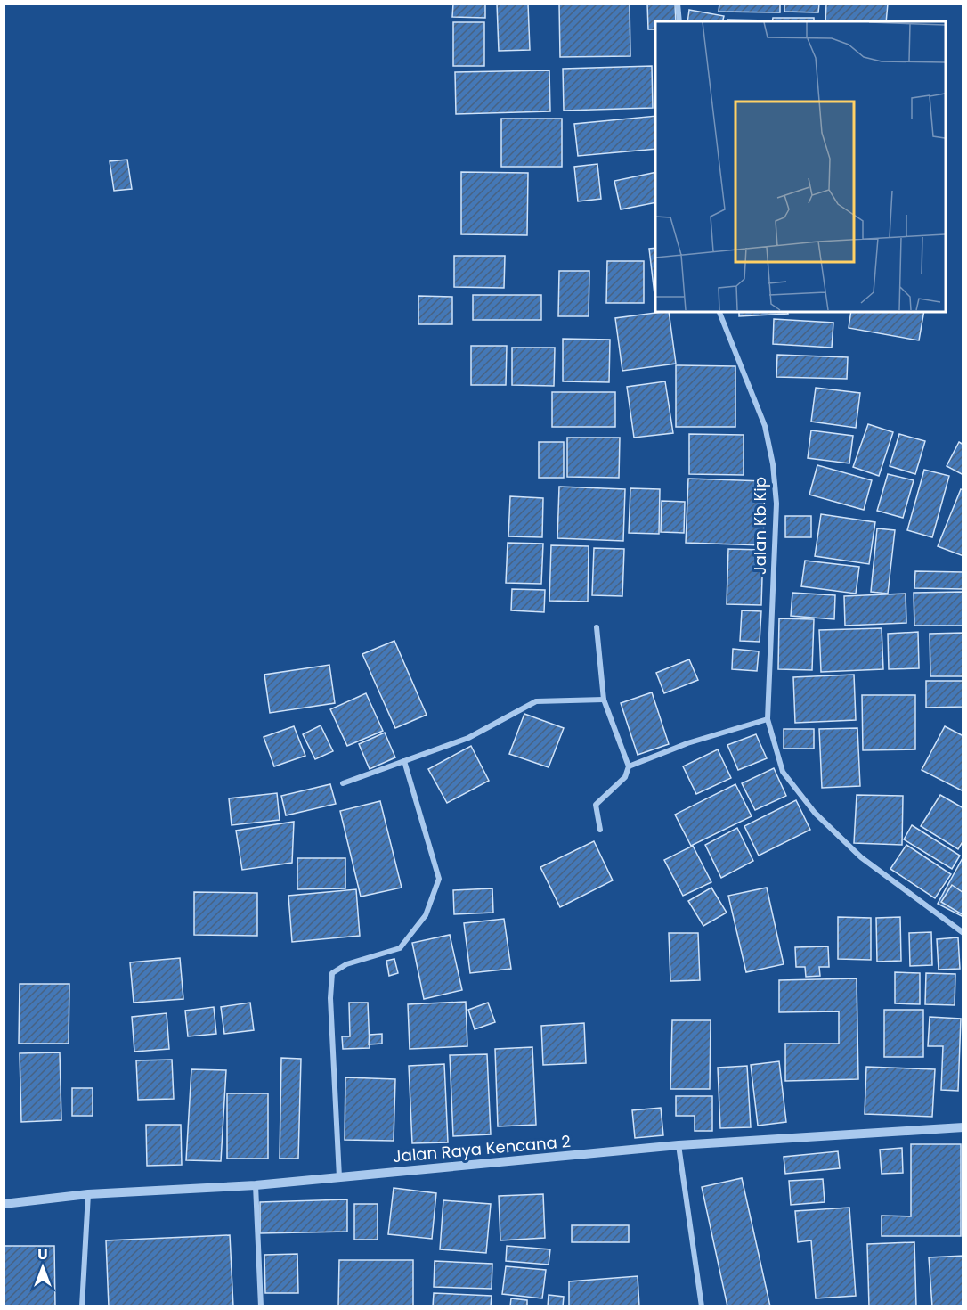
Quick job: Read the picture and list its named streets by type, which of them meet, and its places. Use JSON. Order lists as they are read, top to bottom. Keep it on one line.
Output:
{"streets":{"street":["Jalan Kb Kip","Jalan Raya Kencana 2"]},"north":"top"}
